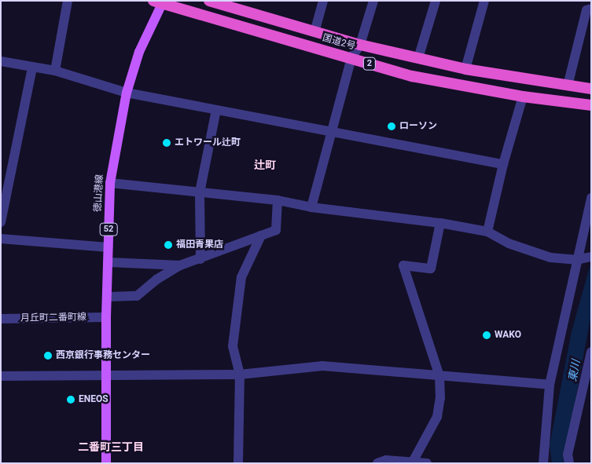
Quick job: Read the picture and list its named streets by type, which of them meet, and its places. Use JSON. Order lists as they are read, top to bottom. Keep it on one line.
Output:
{"streets":{"highway":["国道2号","2"],"main road":["徳山港線","52"],"street":["月丘町二番町線"]},"crossings":[["国道2号","徳山港線"],["徳山港線","月丘町二番町線"]],"districts":["辻町","二番町三丁目"],"water":["東川"],"places":["ローソン","エトワール辻町","福田青果店","WAKO","西京銀行事務センター","ENEOS"]}
